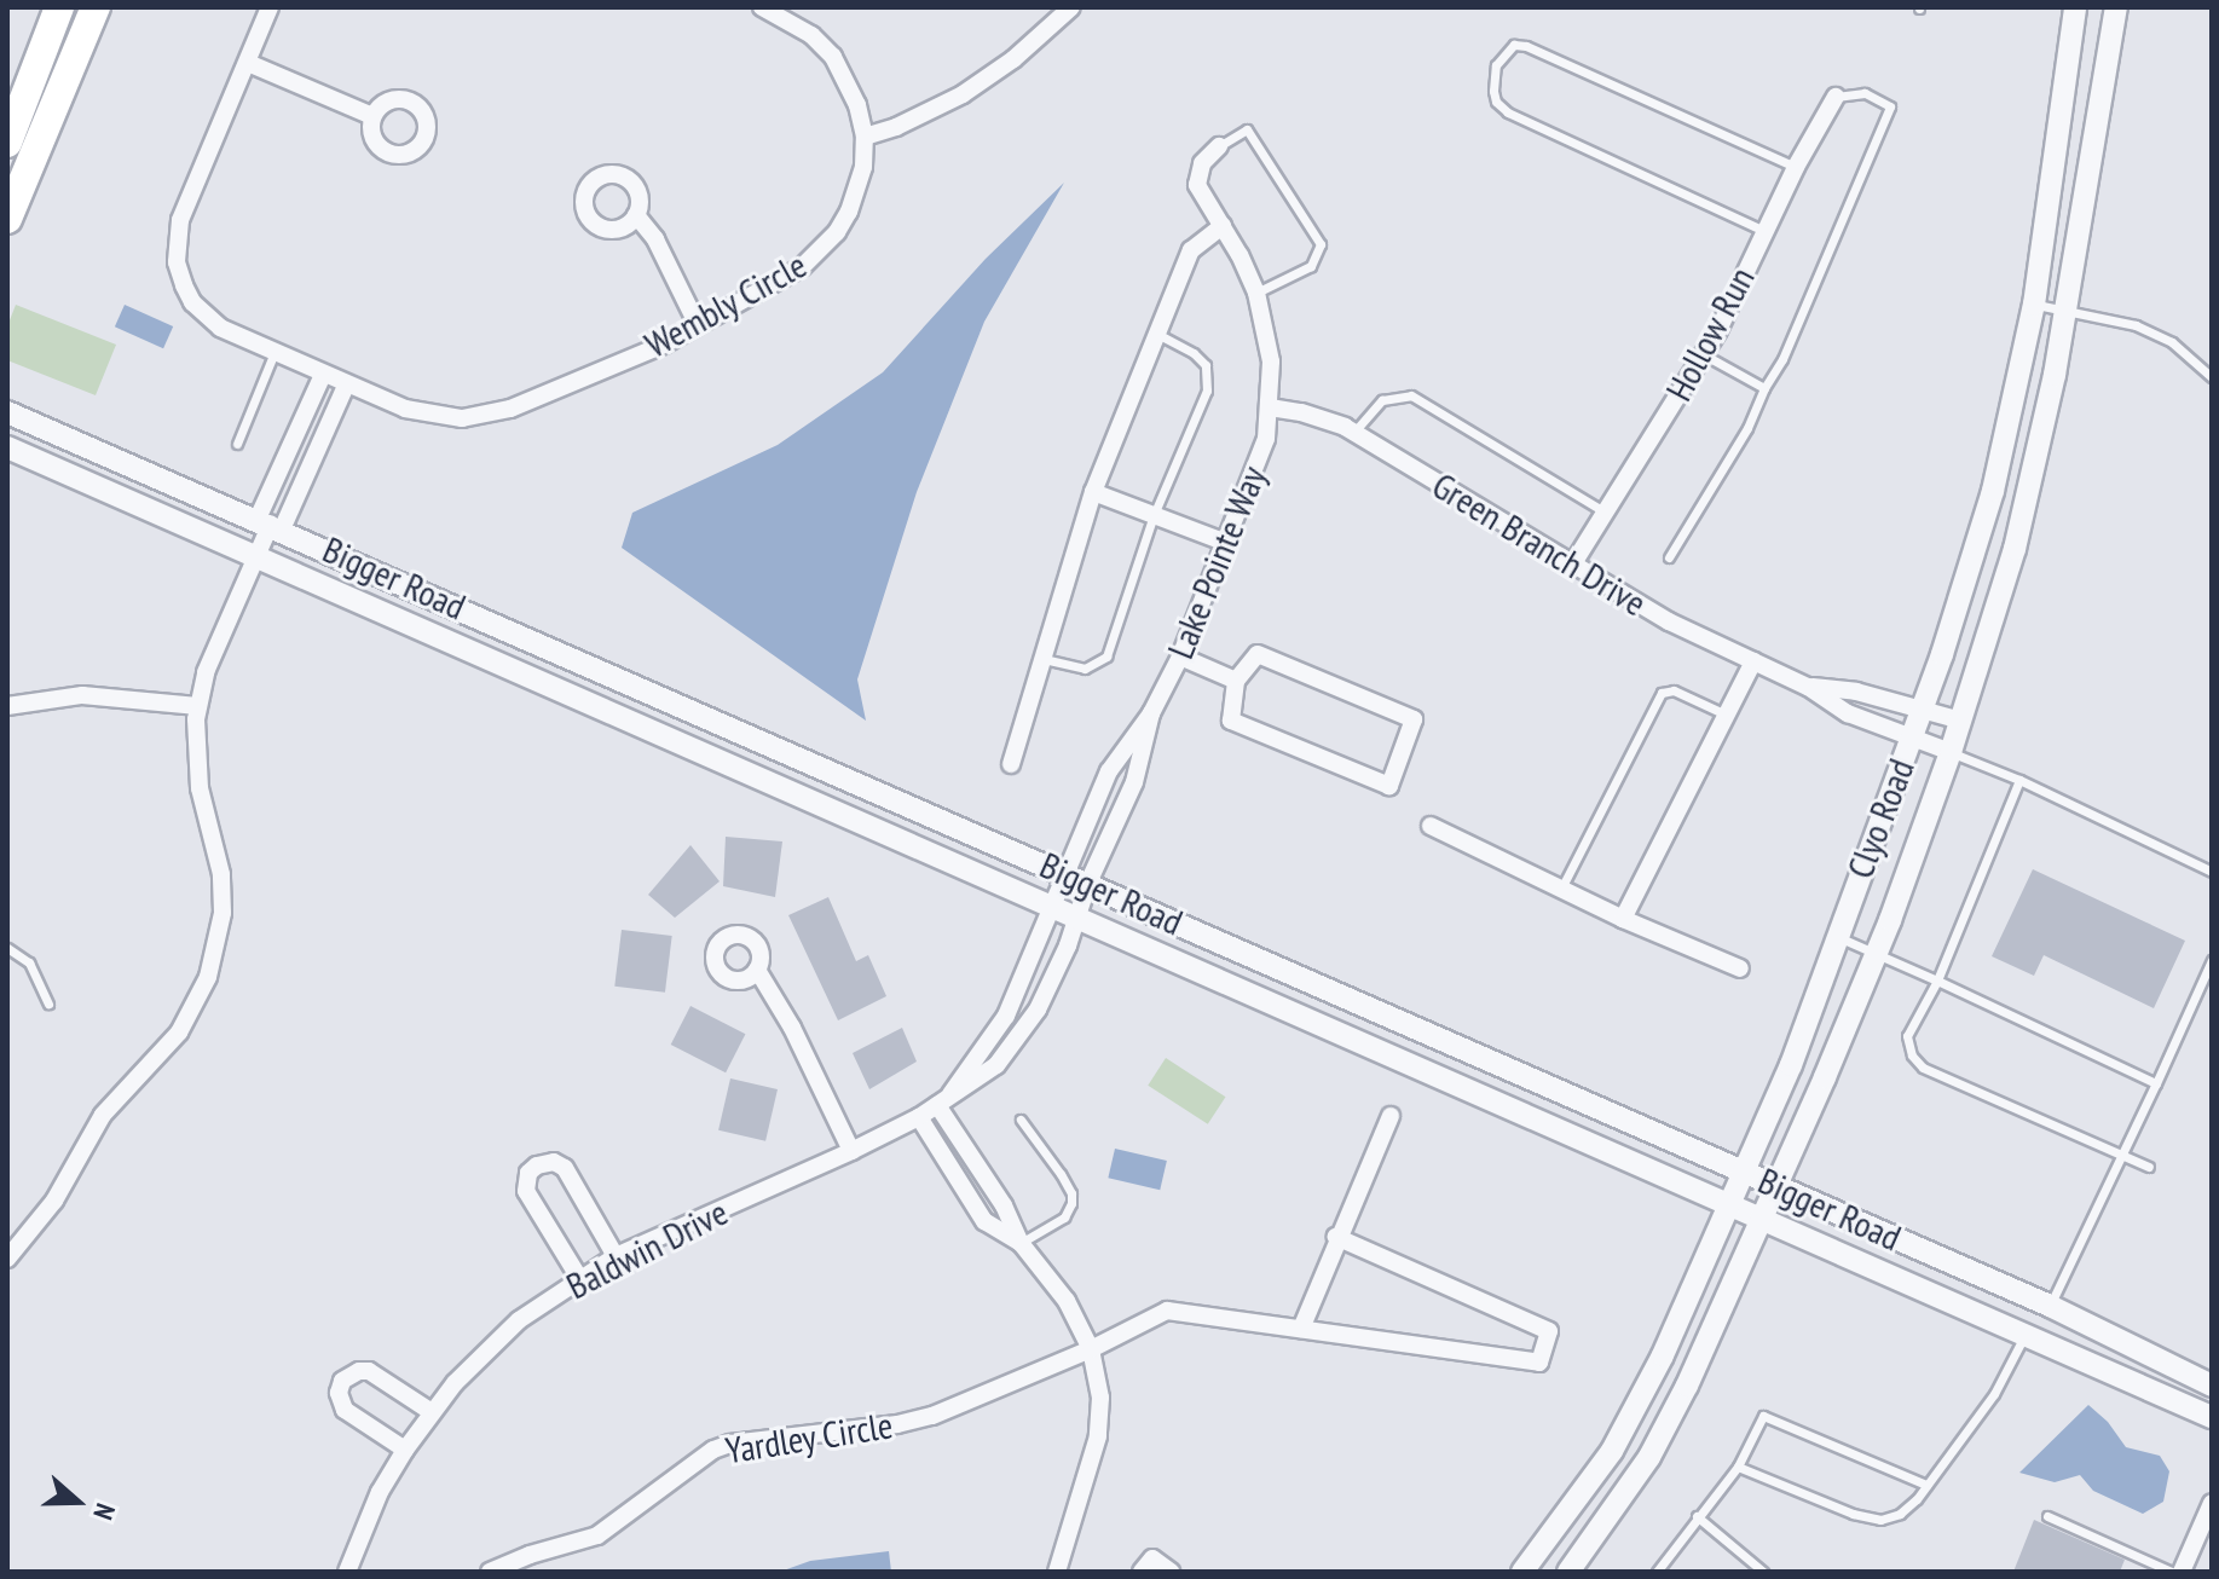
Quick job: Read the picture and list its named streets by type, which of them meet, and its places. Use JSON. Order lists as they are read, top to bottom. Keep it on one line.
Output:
{"streets":{"street":["Wembly Circle","Hollow Run","Green Branch Drive","Lake Pointe Way","Bigger Road","Clyo Road","Baldwin Drive","Yardley Circle"]},"crossings":[["Hollow Run","Green Branch Drive"],["Green Branch Drive","Lake Pointe Way"],["Green Branch Drive","Clyo Road"],["Lake Pointe Way","Bigger Road"],["Lake Pointe Way","Baldwin Drive"],["Bigger Road","Clyo Road"],["Bigger Road","Baldwin Drive"]],"north":"right"}
